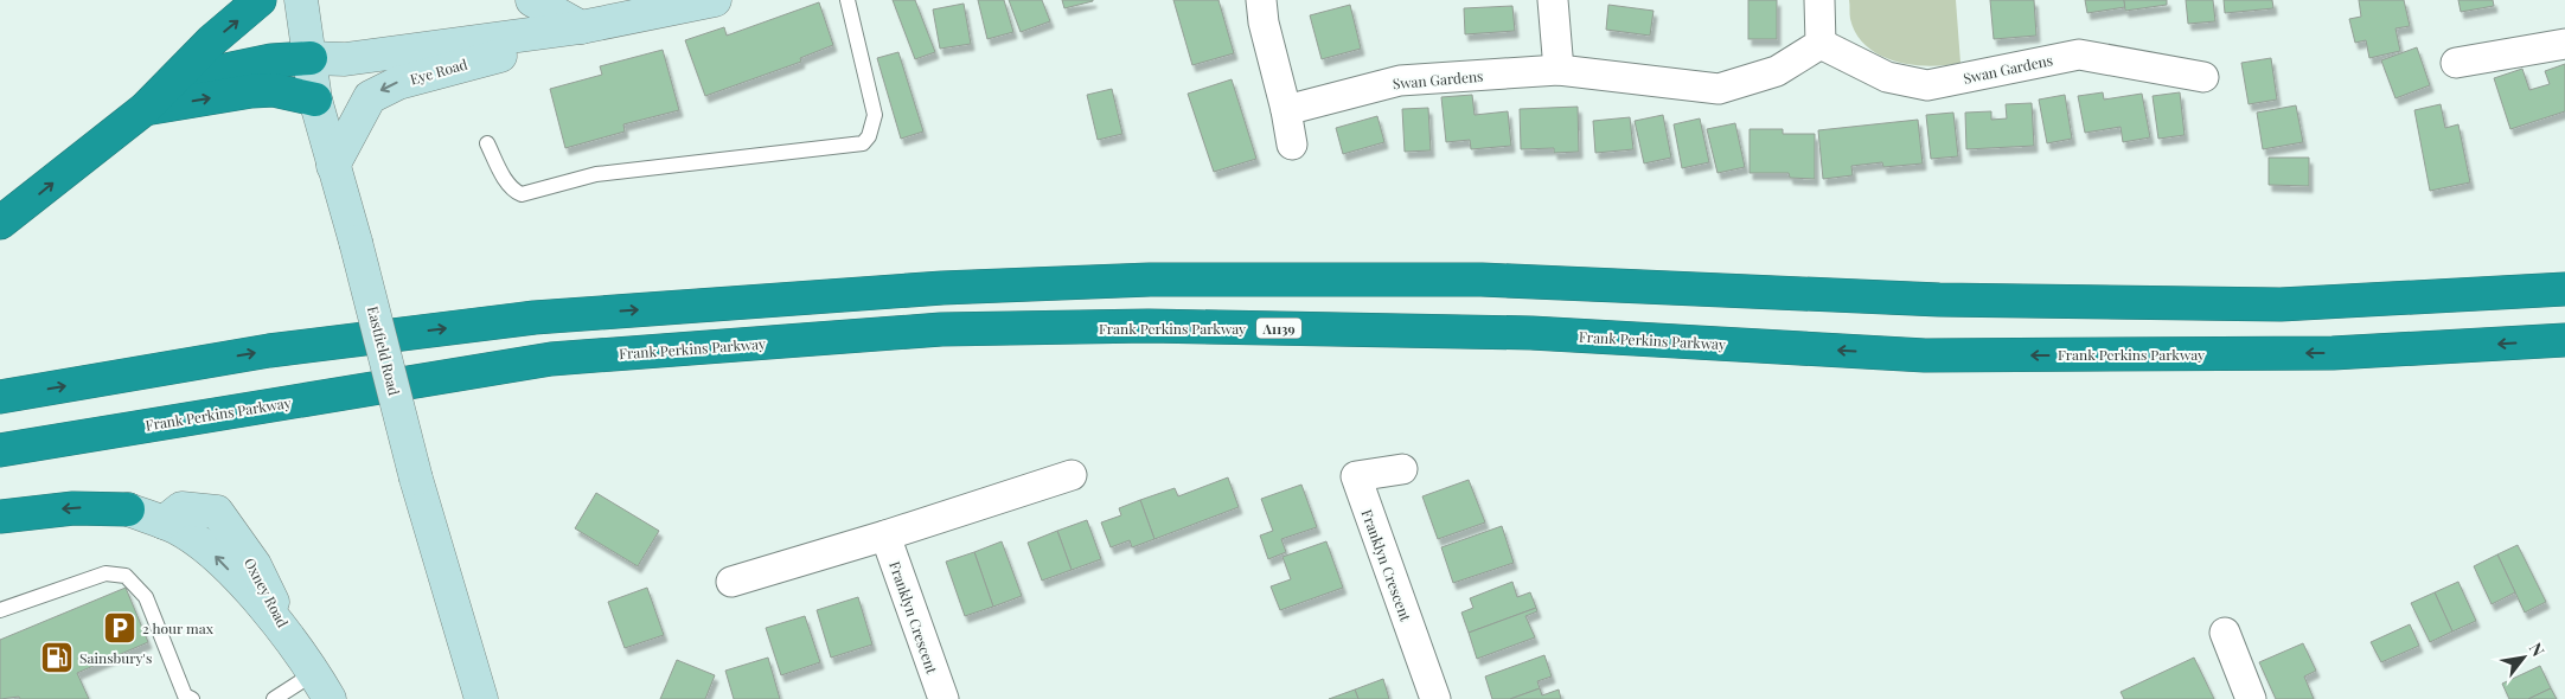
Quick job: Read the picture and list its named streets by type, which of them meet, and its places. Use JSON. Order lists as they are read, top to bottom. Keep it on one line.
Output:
{"streets":{"highway":["Frank Perkins Parkway","A1139"],"street":["Swan Gardens","Eye Road","Eastfield Road","Franklyn Crescent","Oxney Road"]},"crossings":[["Eye Road","Eastfield Road"]],"places":{"parking":["2 hour max"],"fuel station":["Sainsbury's"]},"north":"top right"}
